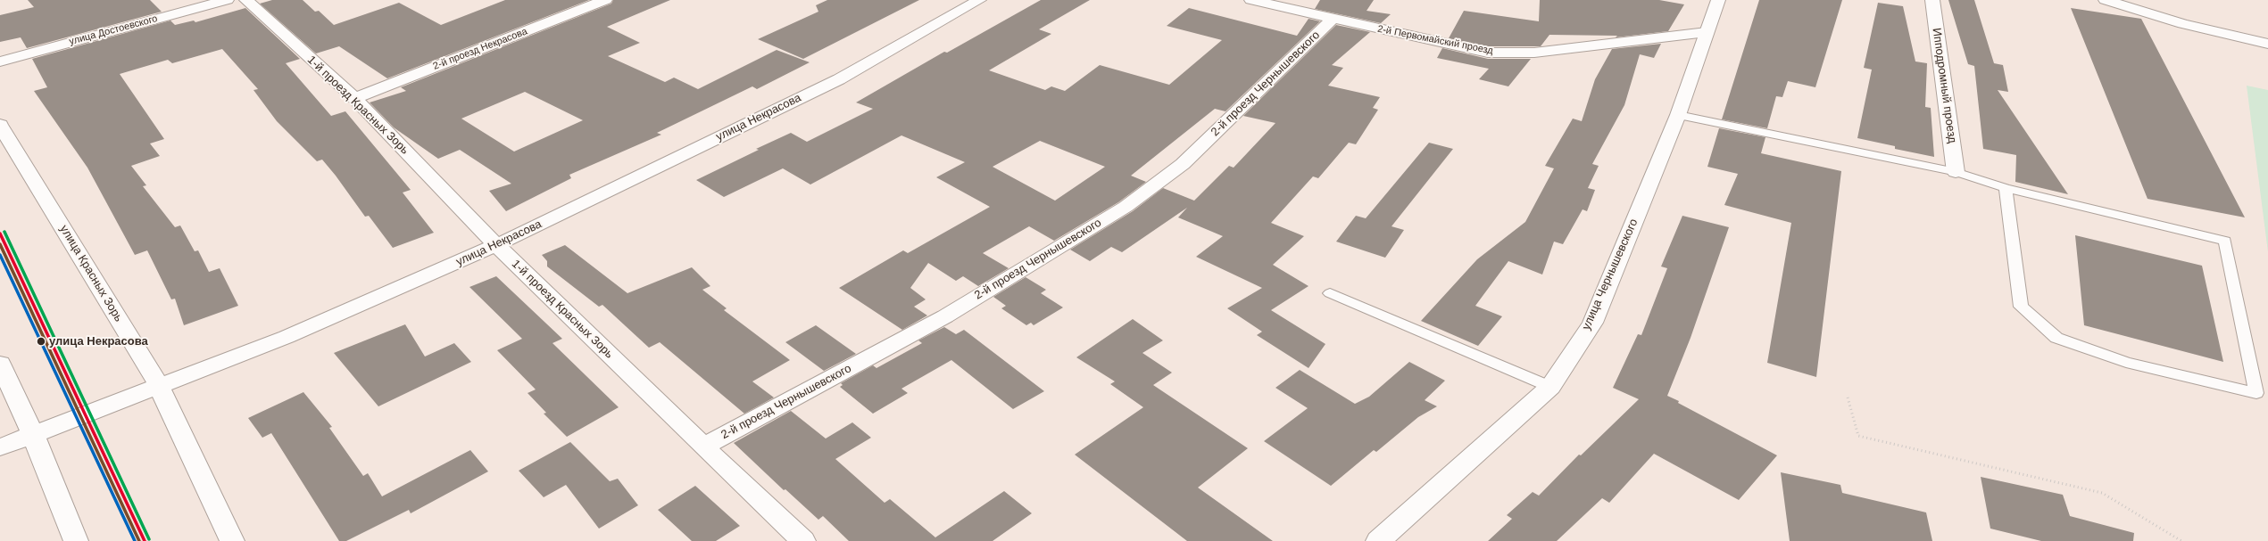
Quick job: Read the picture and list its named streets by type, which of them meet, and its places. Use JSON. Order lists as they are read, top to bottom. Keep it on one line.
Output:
{"streets":{"street":["улица Достоевского","2-й Первомайский проезд","2-й проезд Некрасова","2-й проезд Чернышевского","Ипподромный проезд","1-й проезд Красных Зорь","улица Некрасова","улица Красных Зорь","улица Чернышевского"]},"crossings":[["2-й Первомайский проезд","2-й проезд Чернышевского"],["2-й Первомайский проезд","улица Чернышевского"],["2-й проезд Некрасова","1-й проезд Красных Зорь"],["2-й проезд Чернышевского","1-й проезд Красных Зорь"],["1-й проезд Красных Зорь","улица Некрасова"],["улица Некрасова","улица Красных Зорь"]],"places":["улица Некрасова"]}
